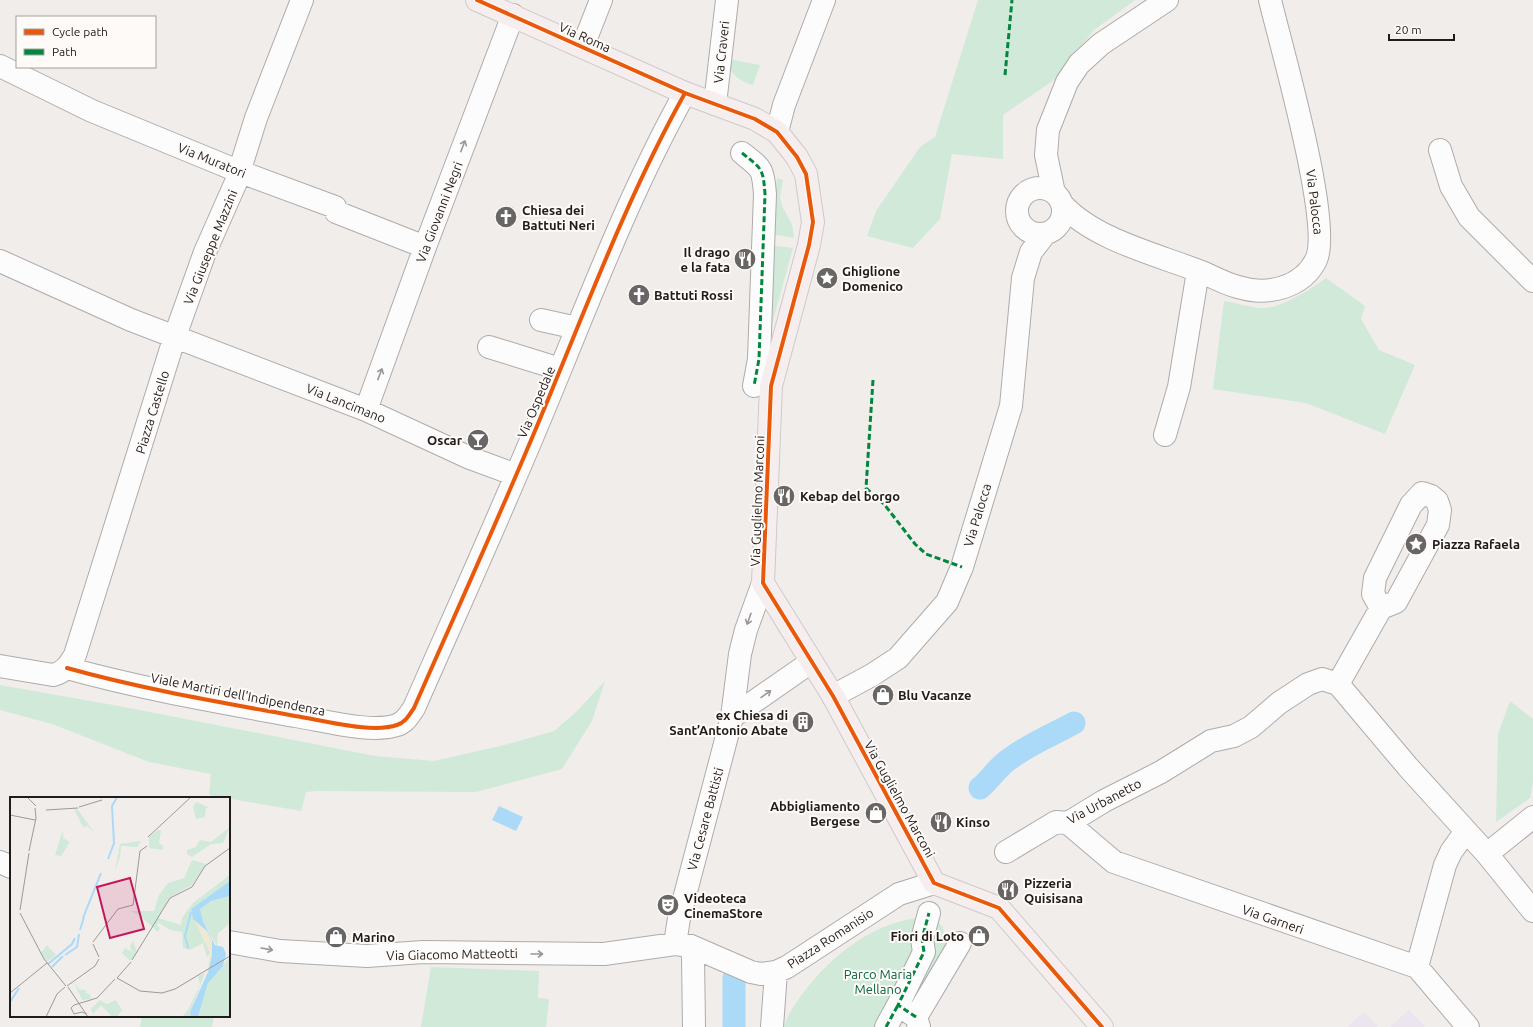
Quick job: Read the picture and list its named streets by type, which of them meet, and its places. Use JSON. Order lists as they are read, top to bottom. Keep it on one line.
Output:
{"streets":{"main road":["Via Roma","Via Guglielmo Marconi"],"street":["Via Craveri","Via Muratori","Via Palocca","Via Giovanni Negri","Via Giuseppe Mazzini","Via Ospedale","Via Lancimano","Piazza Castello","Viale Martiri dell'Indipendenza","Via Urbanetto","Via Cesare Battisti","Via Garneri","Piazza Romanisio","Via Giacomo Matteotti"]},"crossings":[["Via Roma","Via Giovanni Negri"],["Via Roma","Via Ospedale"],["Via Roma","Via Guglielmo Marconi"],["Via Craveri","Via Guglielmo Marconi"],["Via Muratori","Via Giovanni Negri"],["Via Muratori","Via Giuseppe Mazzini"],["Via Palocca","Via Guglielmo Marconi"],["Via Giovanni Negri","Via Lancimano"],["Via Giuseppe Mazzini","Via Lancimano"],["Via Giuseppe Mazzini","Piazza Castello"],["Via Ospedale","Via Lancimano"],["Via Ospedale","Via Guglielmo Marconi"],["Via Ospedale","Viale Martiri dell'Indipendenza"],["Via Lancimano","Piazza Castello"],["Piazza Castello","Viale Martiri dell'Indipendenza"],["Via Guglielmo Marconi","Via Cesare Battisti"],["Via Guglielmo Marconi","Piazza Romanisio"],["Via Urbanetto","Via Garneri"],["Via Cesare Battisti","Via Giacomo Matteotti"]],"one_way":["Via Giovanni Negri","Via Giacomo Matteotti"],"parks":["Parco Maria Mellano"],"places":{"church":["Chiesa dei Battuti Neri","Battuti Rossi"],"restaurant":["Il drago e la fata","Kebap del borgo","Kinso","Pizzeria Quisisana"],"place":["Ghiglione Domenico","Piazza Rafaela"],"bar":["Oscar"],"shop":["Blu Vacanze","Abbigliamento Bergese","Fiori di Loto","Marino"],"building":["ex Chiesa di Sant’Antonio Abate"],"theatre":["Videoteca CinemaStore"]},"legend":["Cycle path","Path"],"scale_bar":"20 m"}
